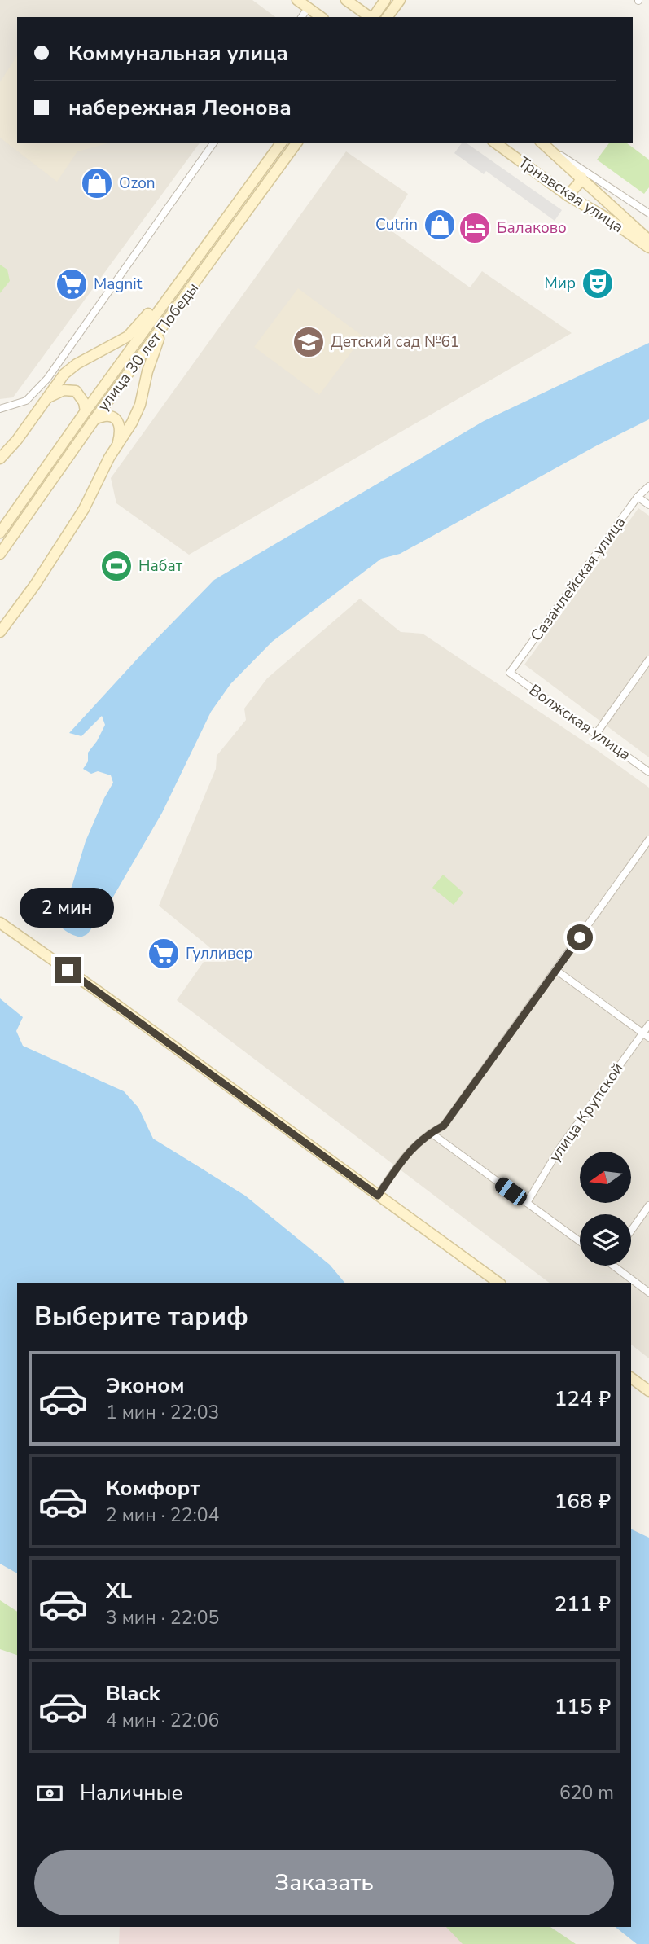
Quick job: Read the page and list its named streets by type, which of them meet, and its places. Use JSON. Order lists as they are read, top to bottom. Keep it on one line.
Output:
{"streets":{"main road":["Трнавская улица","улица 30 лет Победы"],"street":["Сазанлейская улица","Волжская улица","улица Крупской"]},"crossings":[["Сазанлейская улица","Волжская улица"]],"places":{"shop":["Ozon","Cutrin"],"hotel":["Балаково"],"theatre":["Мир"],"supermarket":["Magnit","Гулливер"],"school or university":["Детский сад №61"],"sports":["Набат"]},"north":"left","page":{"banner":["Коммунальная улица","набережная Леонова"],"bubble":"2 мин","heading":"Выберите тариф","list":[{"name":"Эконом","note":"1 мин · 22:03","value":"124 ₽"},{"name":"Комфорт","note":"2 мин · 22:04","value":"168 ₽"},{"name":"XL","note":"3 мин · 22:05","value":"211 ₽"},{"name":"Black","note":"4 мин · 22:06","value":"115 ₽"}],"pay":["Наличные","620 m"],"buttons":"Заказать"}}
